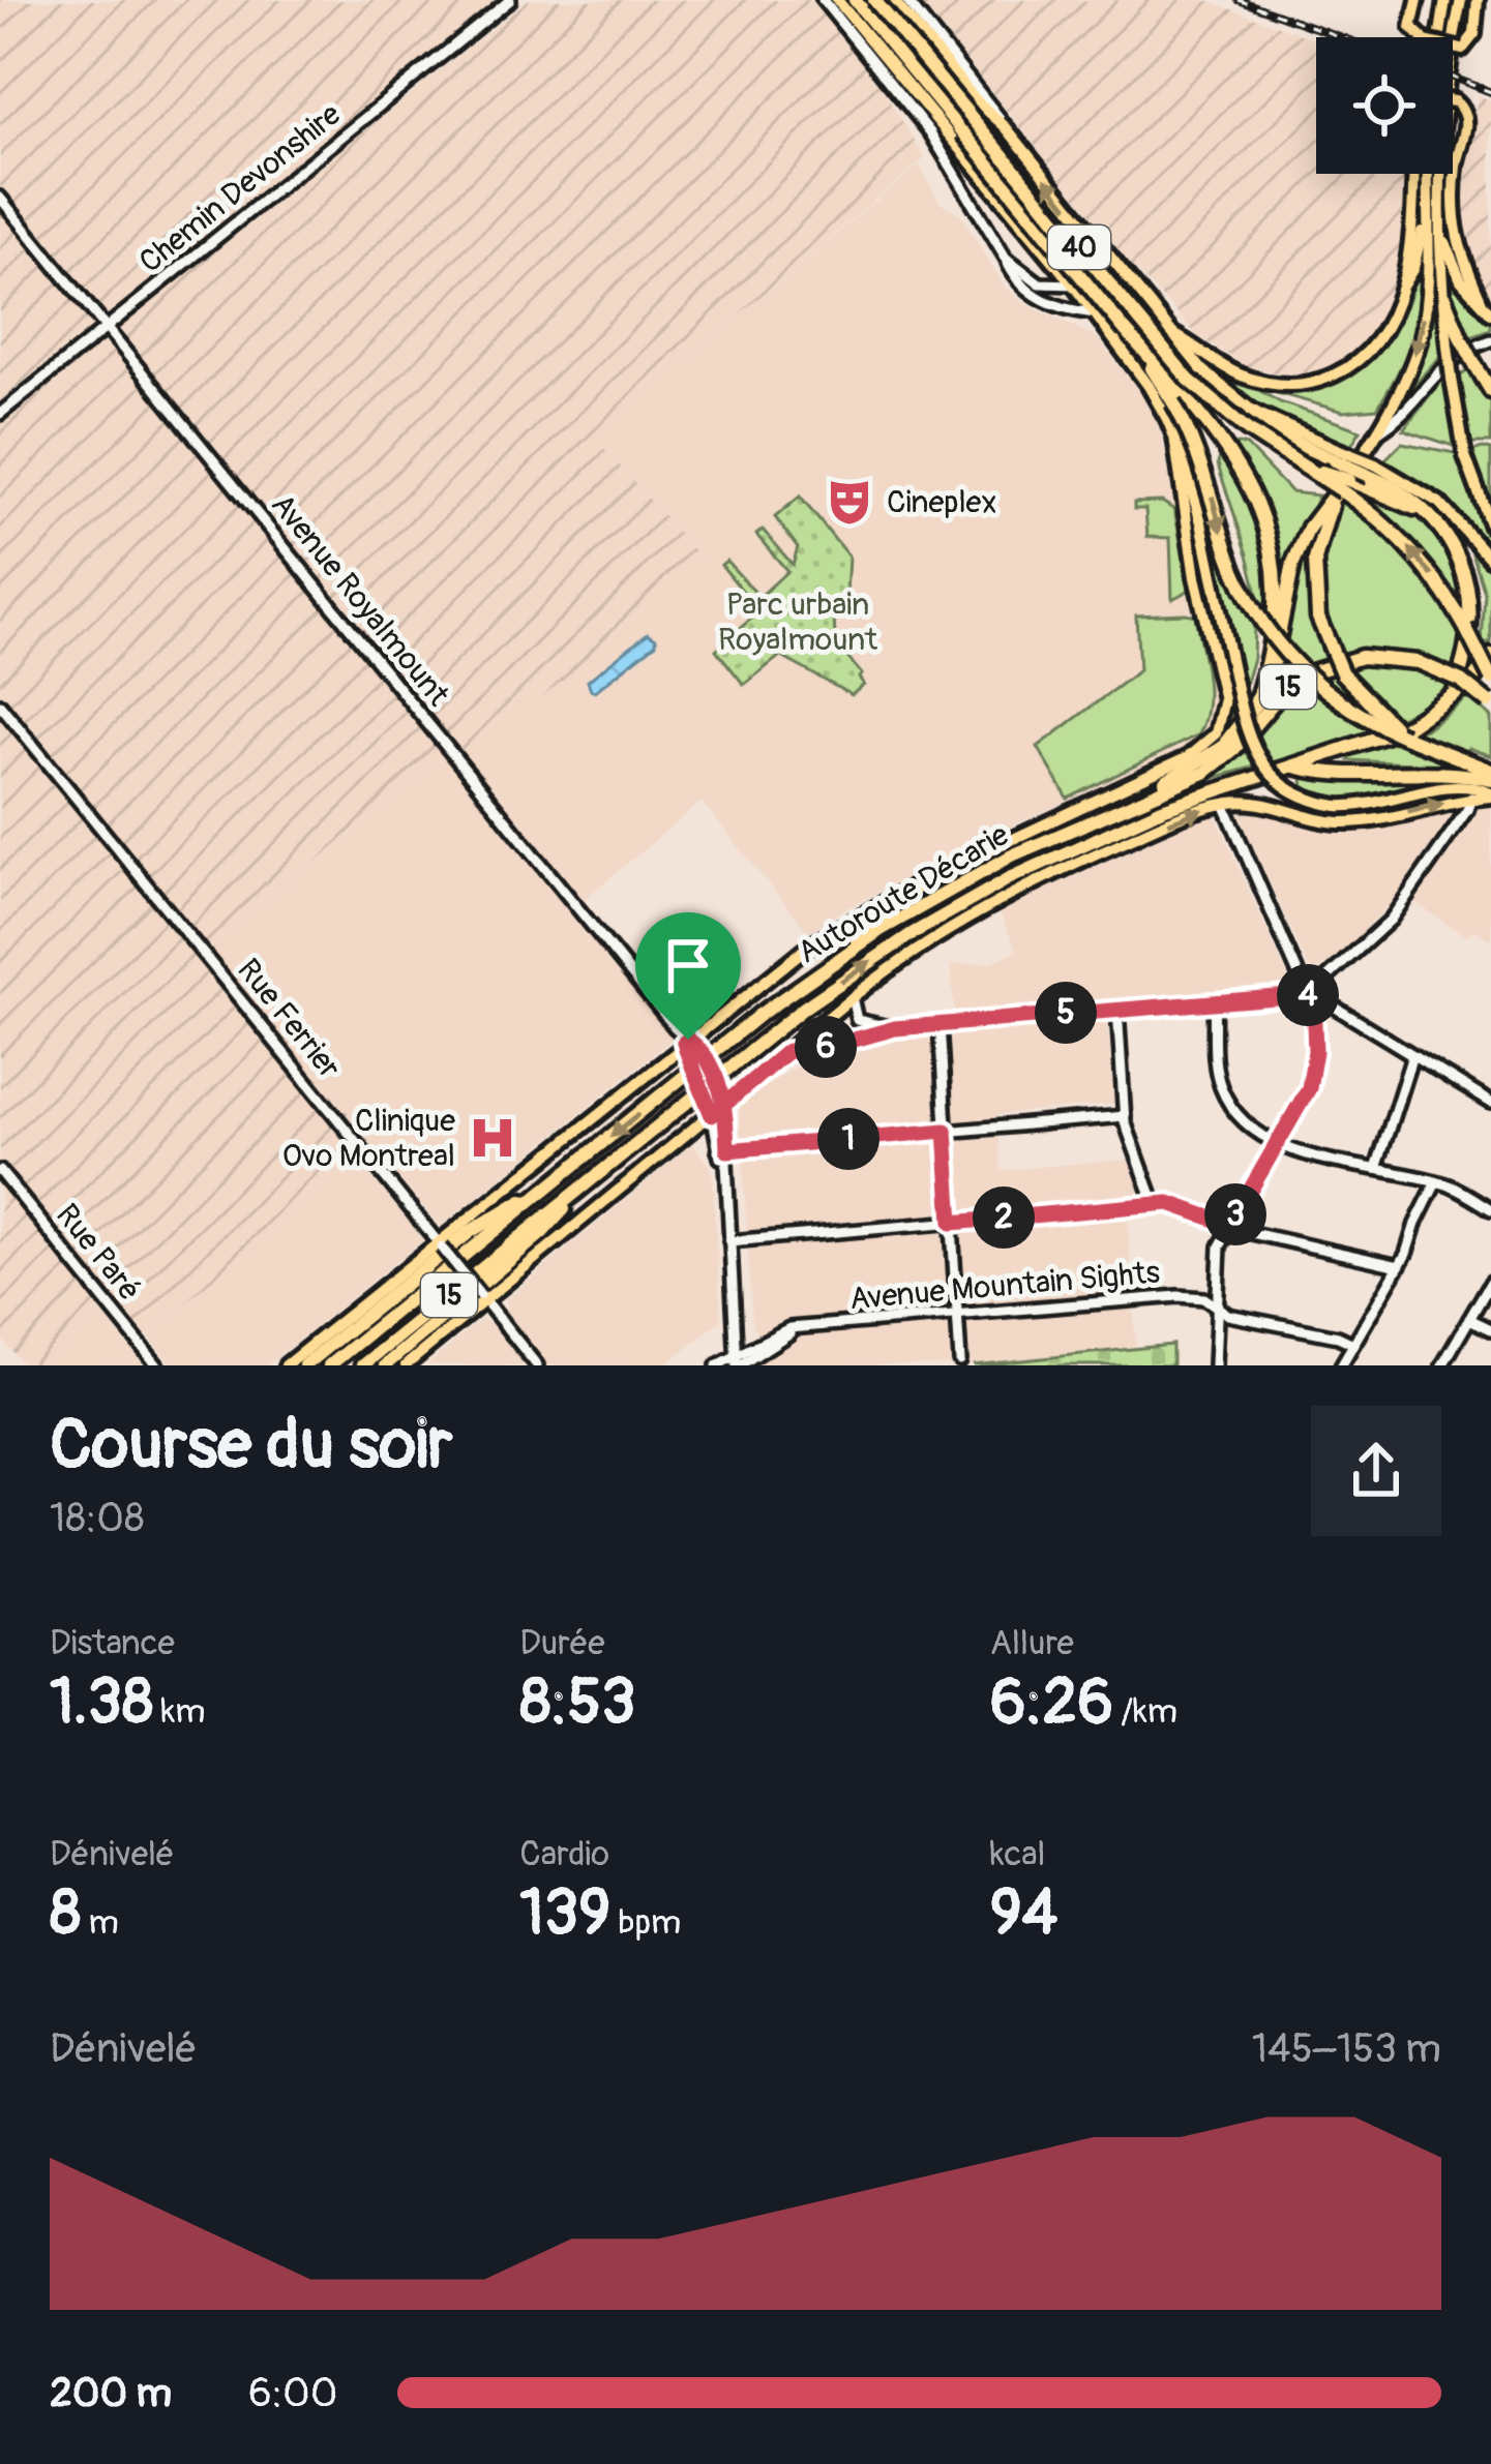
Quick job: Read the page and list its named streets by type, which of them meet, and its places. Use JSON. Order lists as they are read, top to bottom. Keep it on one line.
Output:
{"streets":{"highway":["40","15","Autoroute Décarie"],"street":["Chemin Devonshire","Avenue Royalmount","Rue Ferrier","Rue Paré","Avenue Mountain Sights"]},"crossings":[["Chemin Devonshire","Avenue Royalmount"],["40","15"],["Avenue Royalmount","Avenue Mountain Sights"],["15","Autoroute Décarie"]],"parks":["Parc urbain Royalmount"],"places":{"theatre":["Cineplex"],"hospital":["Clinique Ovo Montreal"]},"page":{"pins":["4","5","6","1","3","2"],"heading":["Course du soir","18:08"],"stats":[["Distance","1.38 km"],["Durée","8:53"],["Allure","6:26 /km"],["Dénivelé","8 m"],["Cardio","139 bpm"],["kcal","94"]],"chart":["Dénivelé","145–153 m"],"list":[{"name":"200 m","note":"6:00"}]}}
